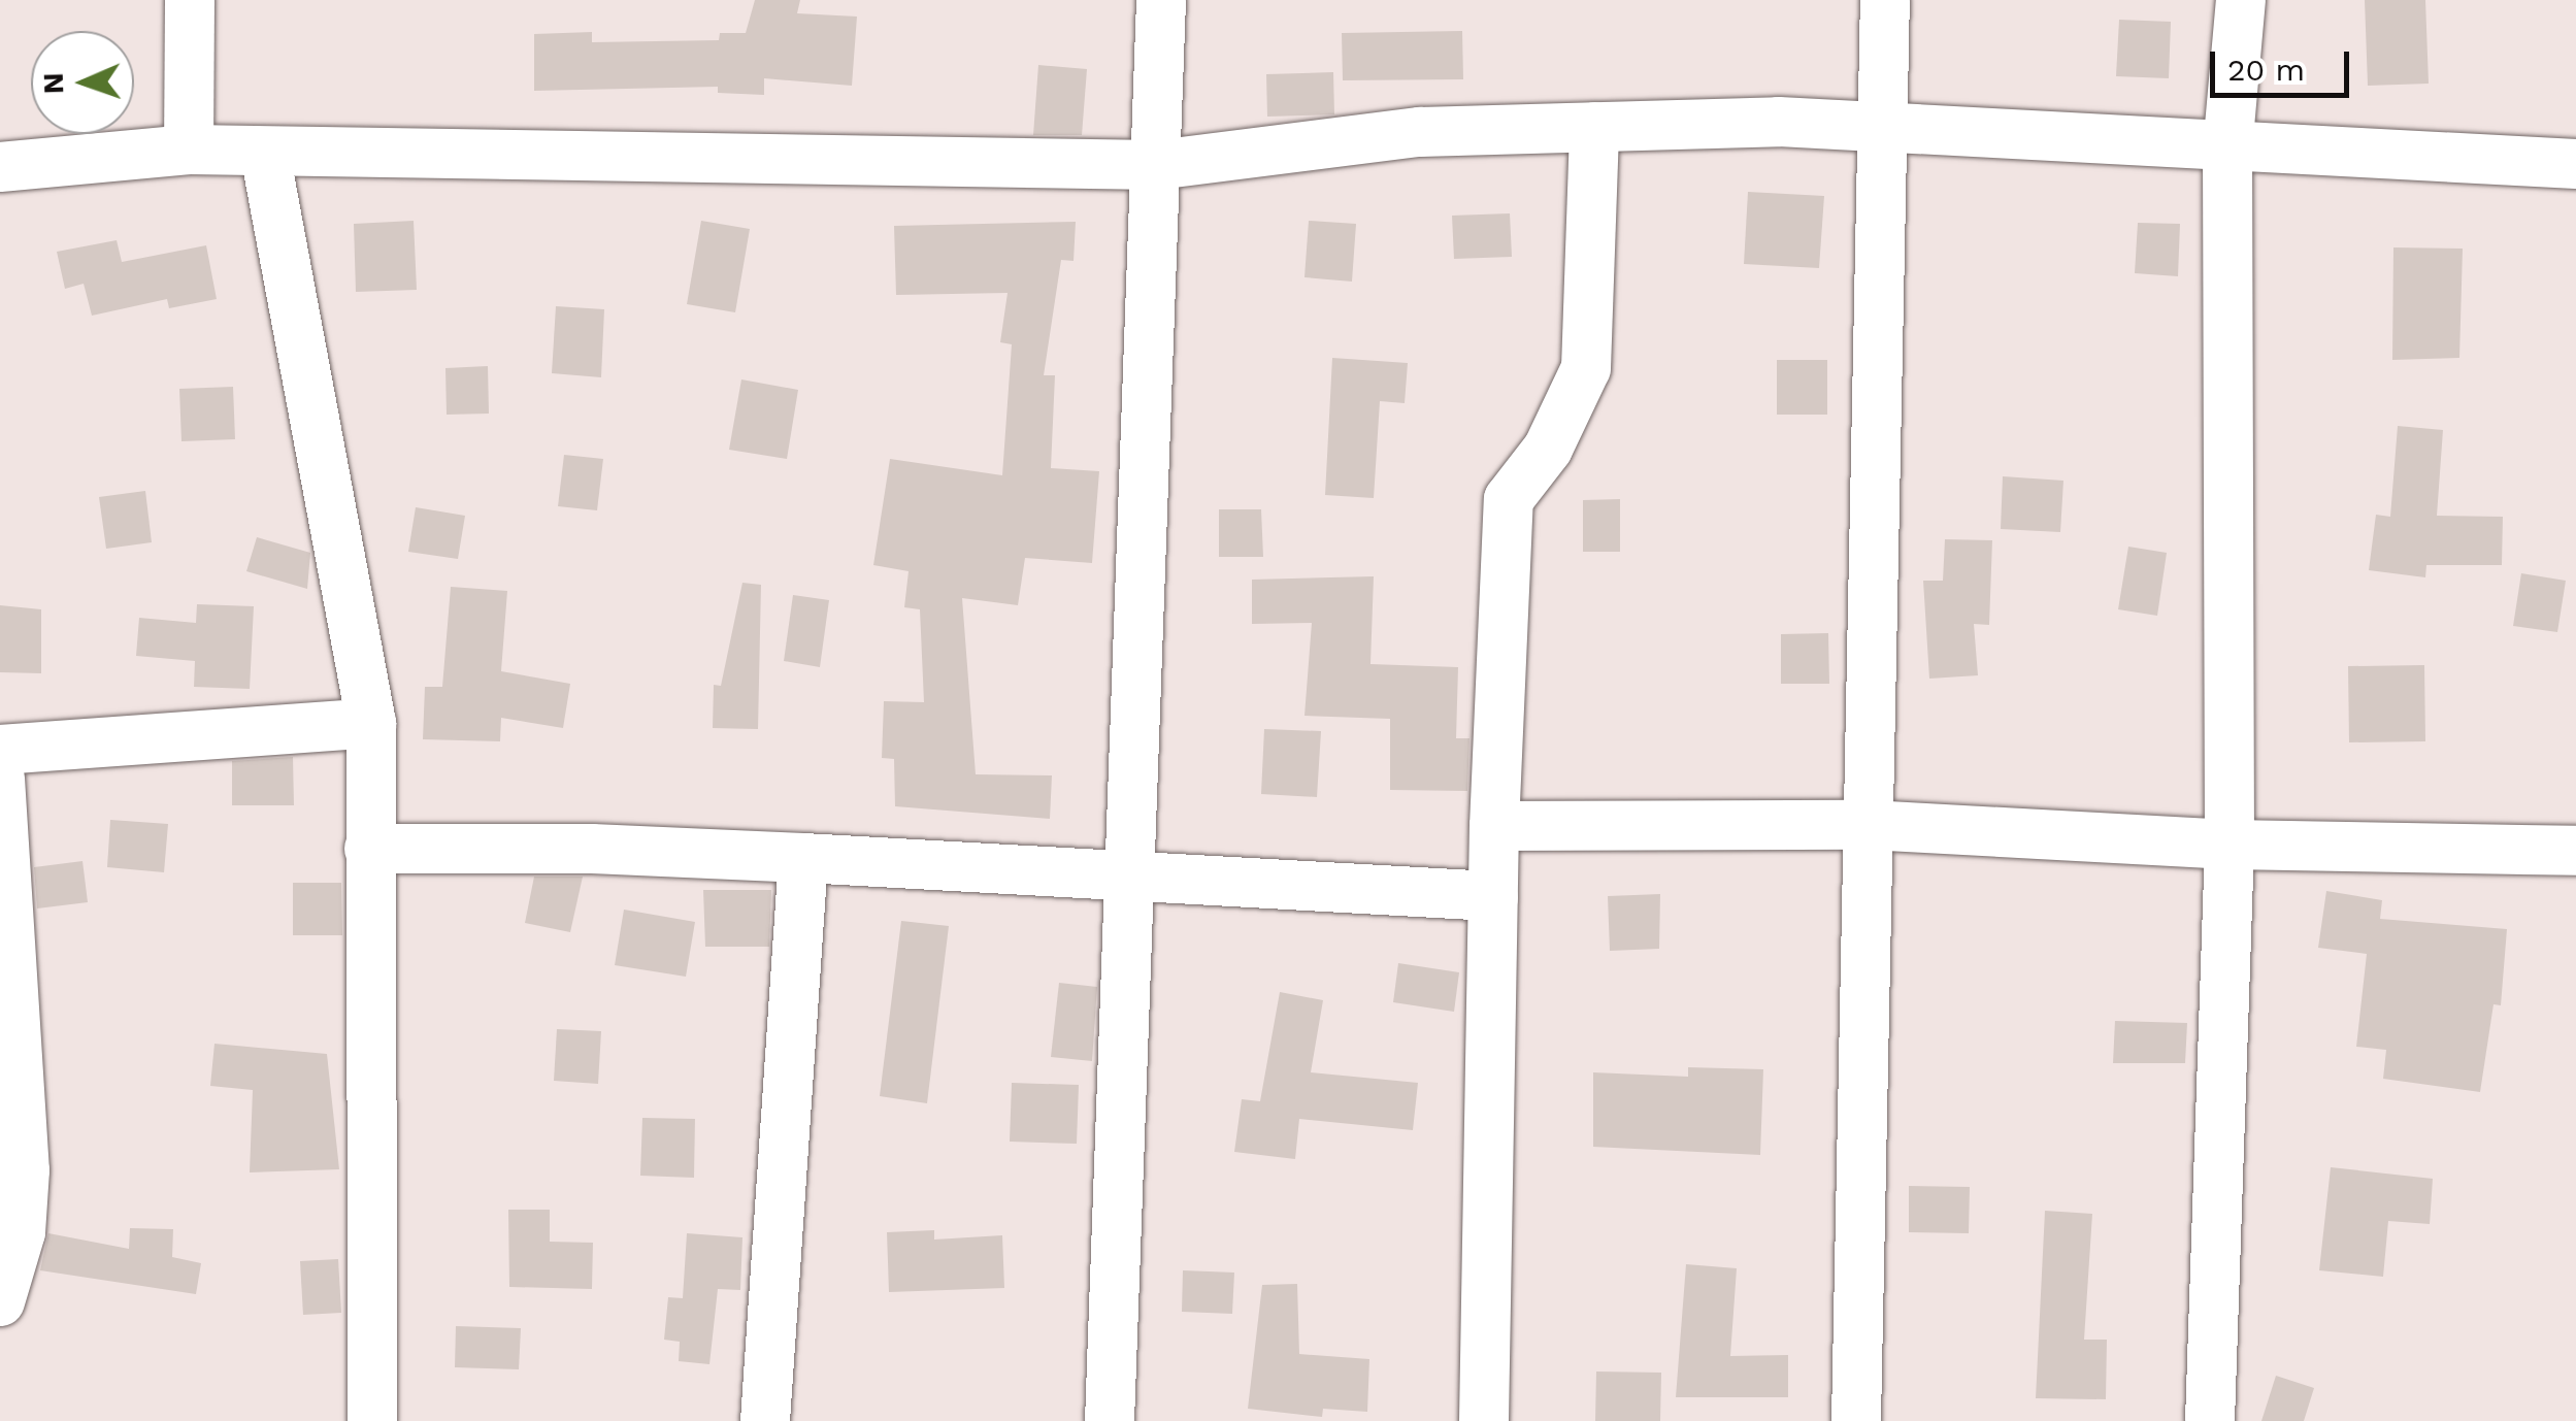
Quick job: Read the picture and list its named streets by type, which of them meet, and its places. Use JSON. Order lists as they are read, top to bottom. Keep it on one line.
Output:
{"scale_bar":"20 m","north":"left"}
